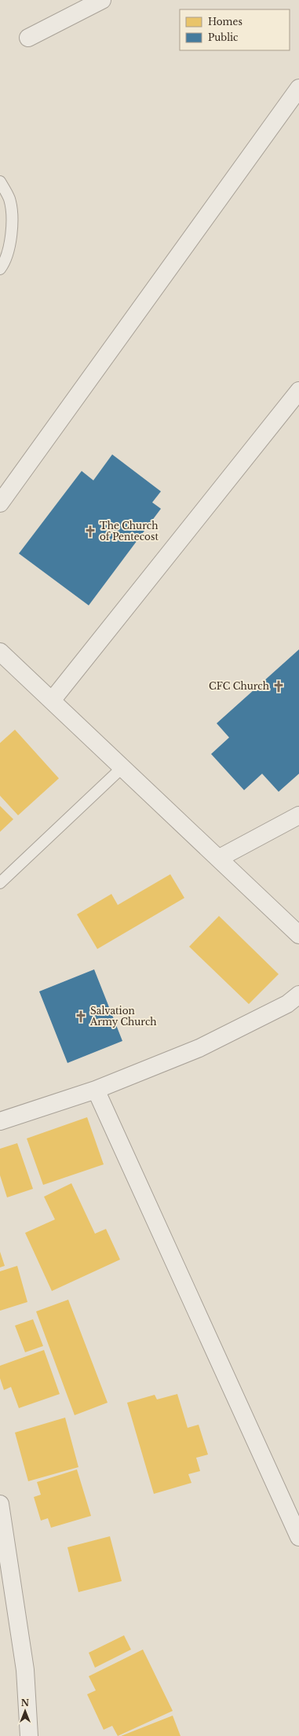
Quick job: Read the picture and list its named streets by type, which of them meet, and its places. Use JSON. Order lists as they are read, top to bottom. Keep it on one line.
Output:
{"places":{"church":["The Church of Pentecost","CFC Church","Salvation Army Church"]},"legend":["Homes","Public"],"north":"top"}
